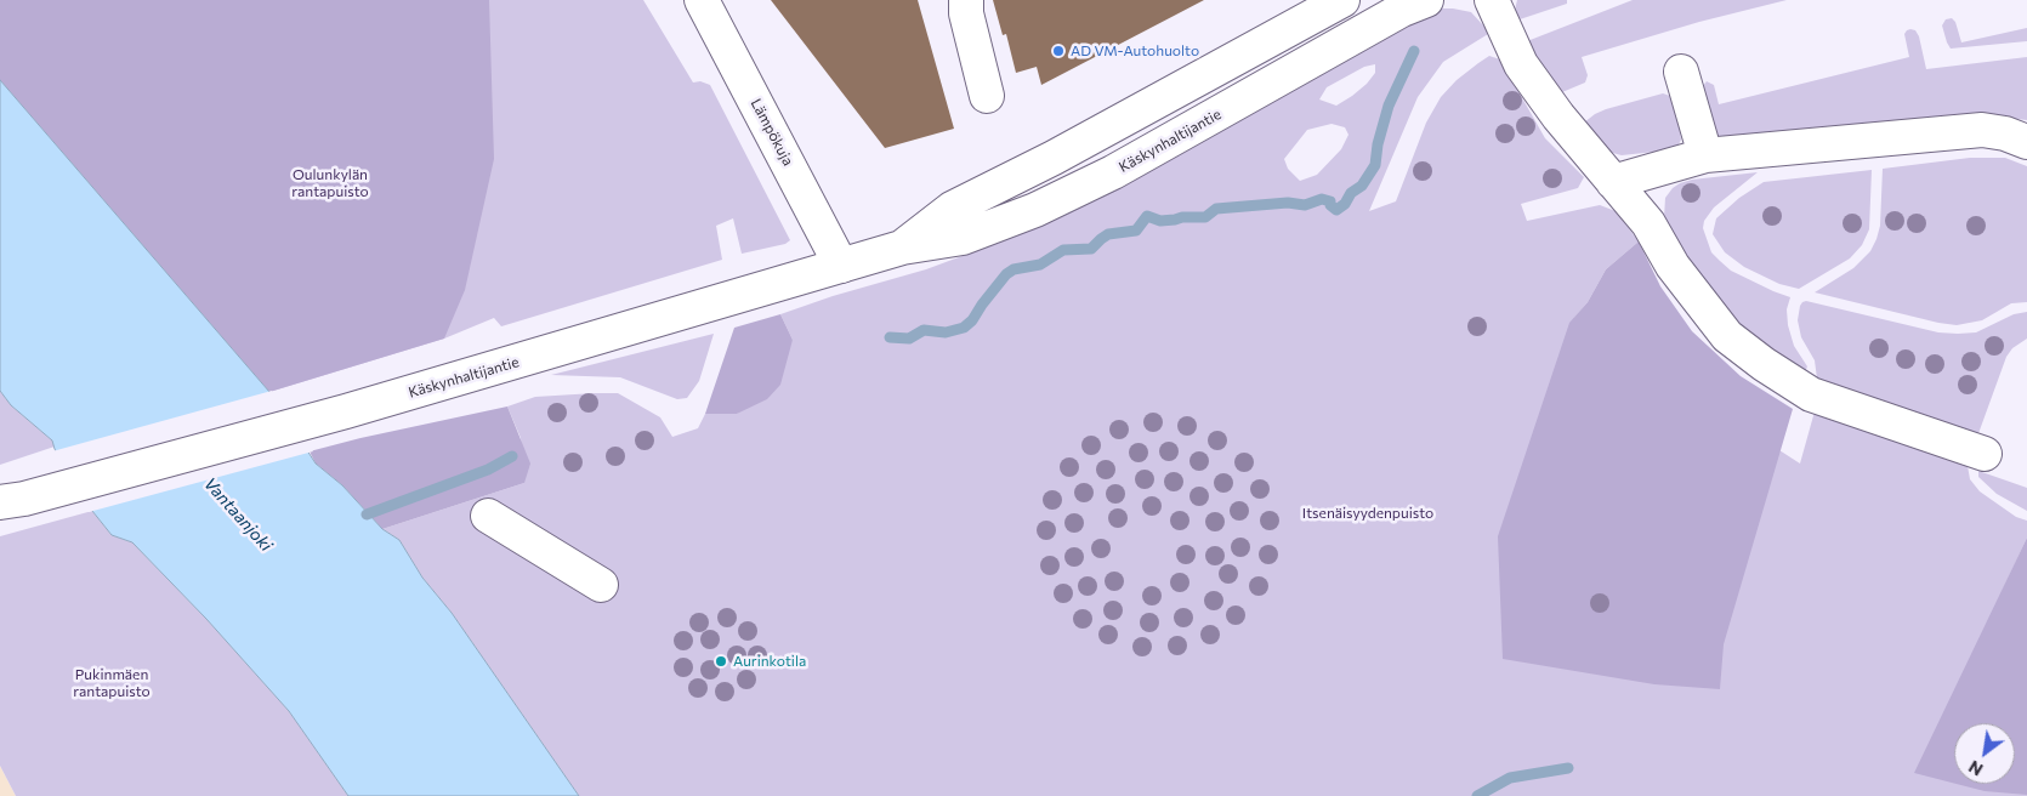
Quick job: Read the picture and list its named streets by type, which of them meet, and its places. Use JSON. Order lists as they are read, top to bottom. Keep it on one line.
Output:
{"streets":{"main road":["Lämpökuja","Käskynhaltijantie"]},"crossings":[["Lämpökuja","Käskynhaltijantie"]],"water":["Vantaanjoki"],"parks":["Oulunkylän rantapuisto","Itsenäisyydenpuisto","Pukinmäen rantapuisto"],"places":["AD VM-Autohuolto","Aurinkotila"],"north":"bottom left"}
